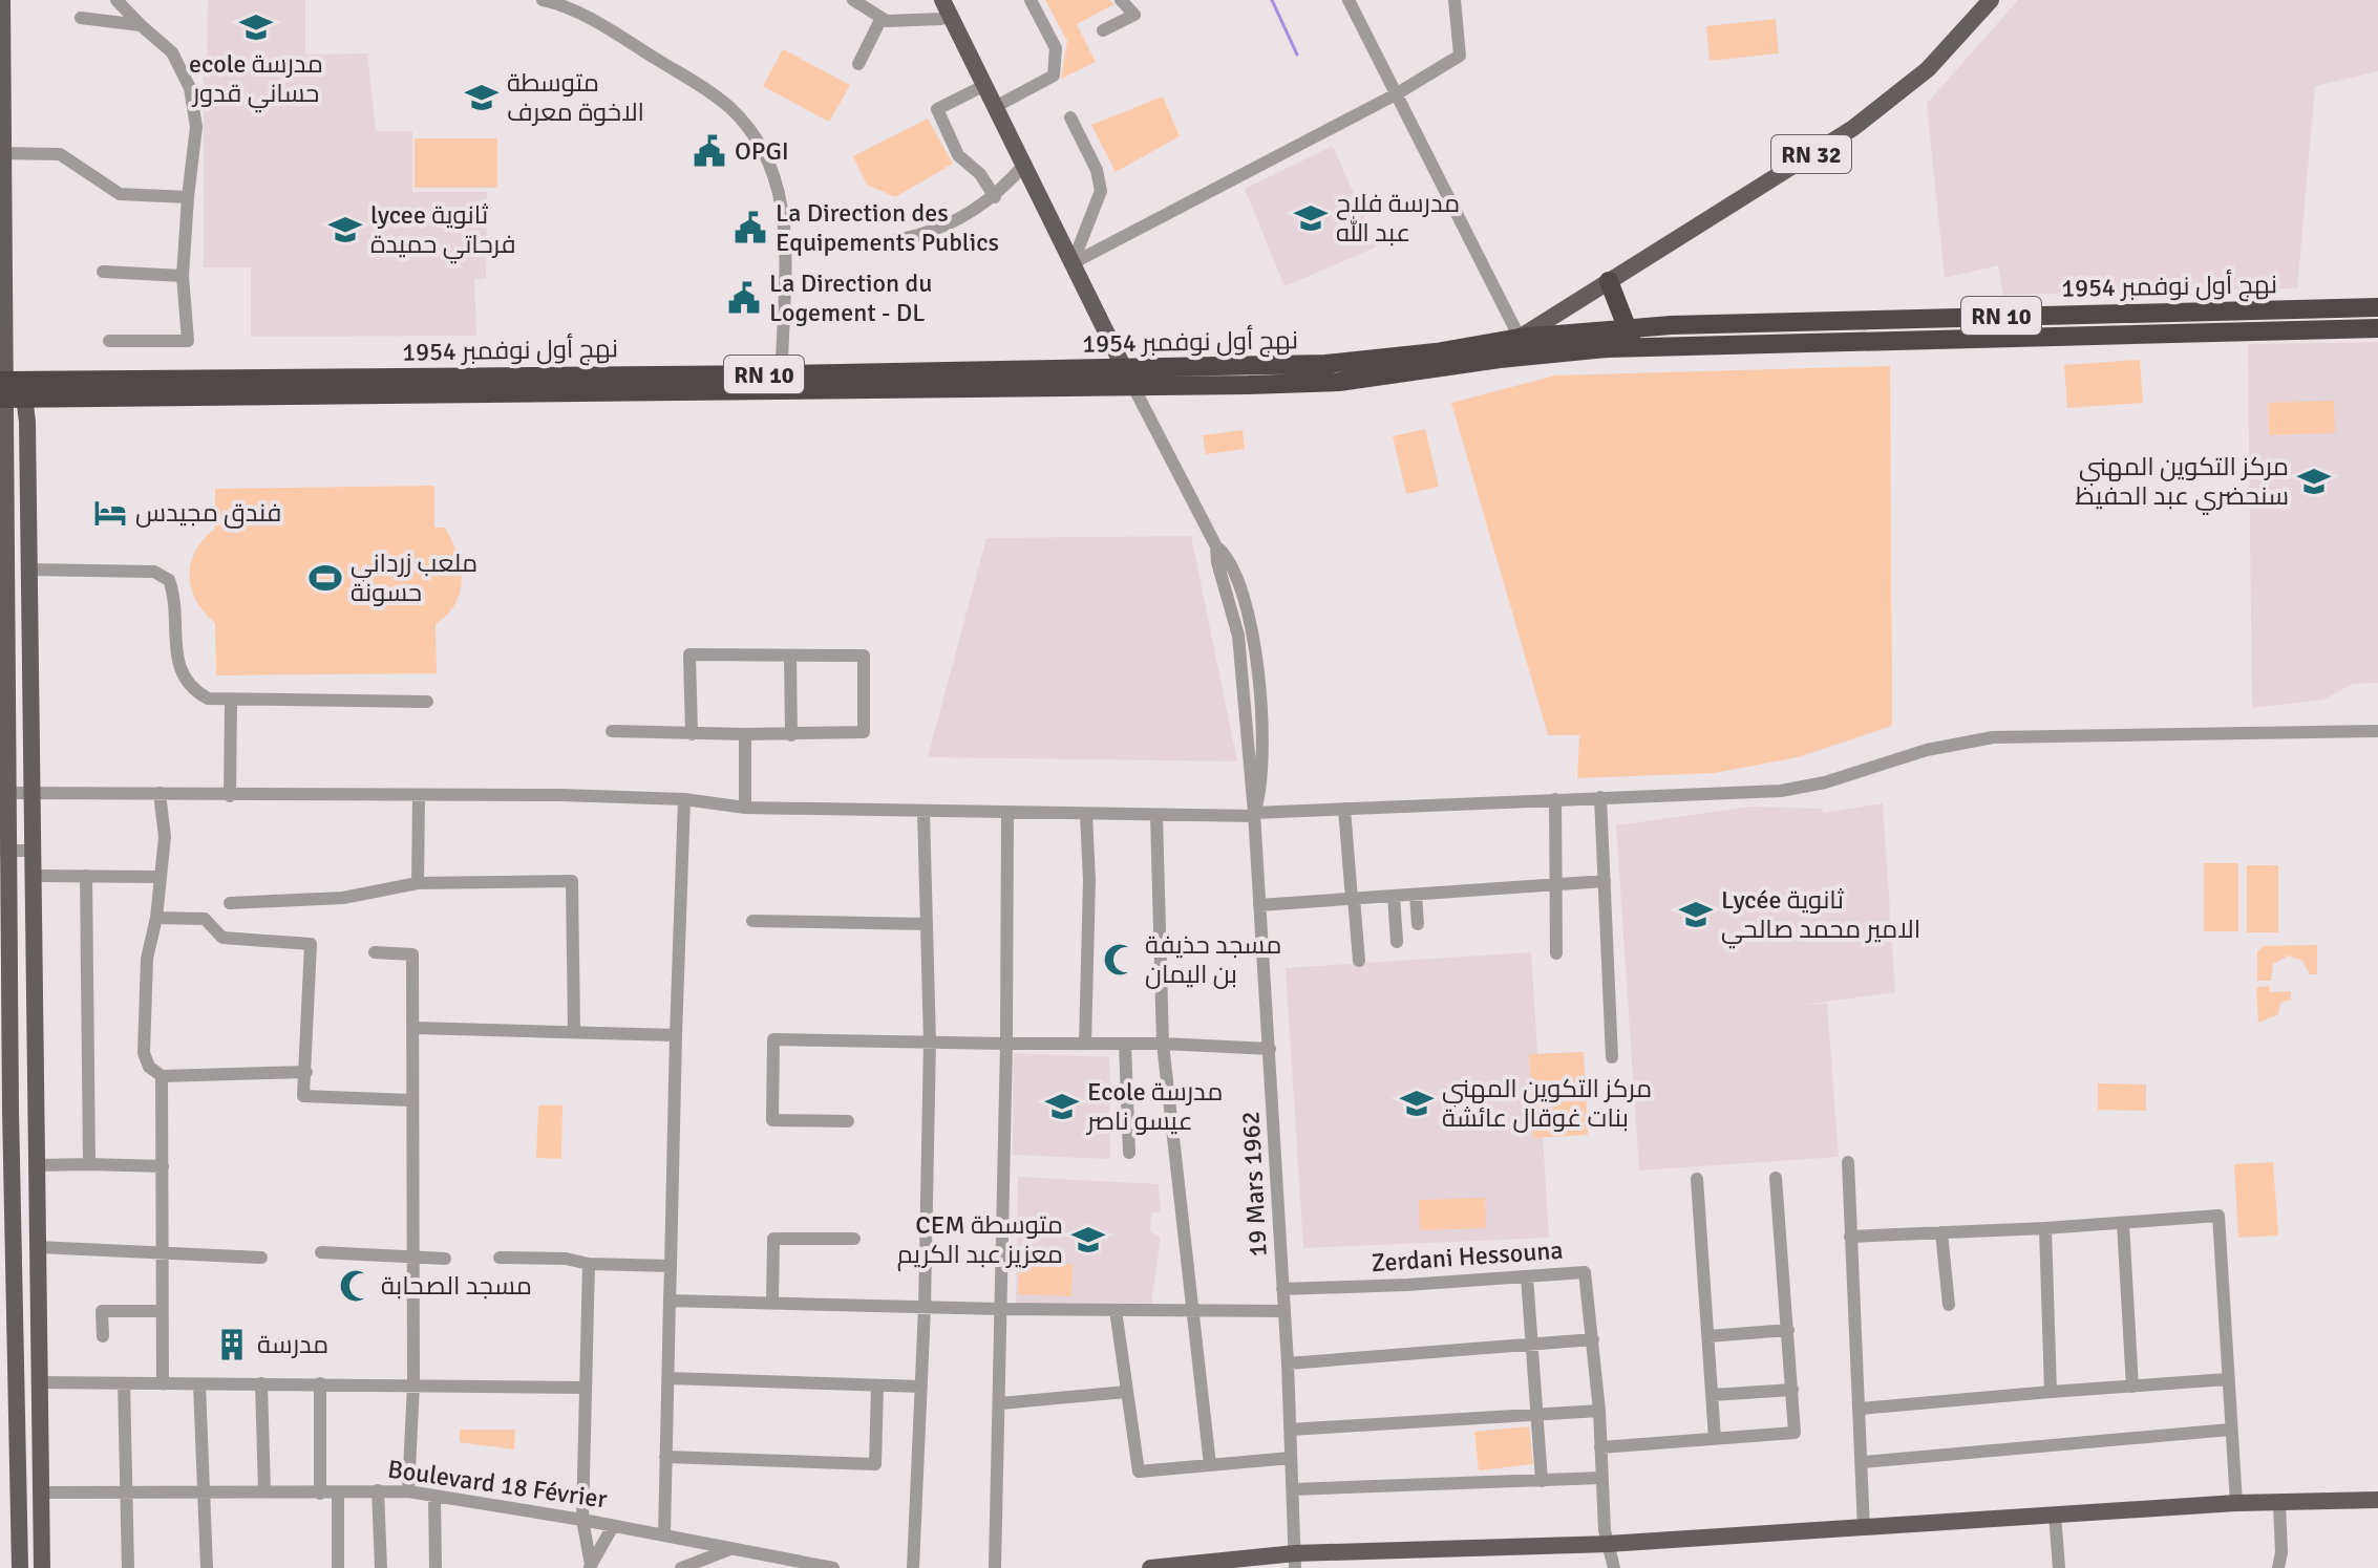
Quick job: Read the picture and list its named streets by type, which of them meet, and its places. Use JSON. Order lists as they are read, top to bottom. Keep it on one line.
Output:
{"streets":{"highway":["نهج أول نوفمبر 1954","RN 10"],"main road":["RN 32","Boulevard 18 Février"],"street":["19 Mars 1962","Zerdani Hessouna"]},"crossings":[["RN 32","نهج أول نوفمبر 1954"],["نهج أول نوفمبر 1954","19 Mars 1962"],["19 Mars 1962","Zerdani Hessouna"]],"places":{"school or university":["ecole مدرسة حساني قدور","متوسطة الاخوة معرف","مدرسة فلاح عبد الله","lycee ثانوية فرحاتي حميدة","مركز التكوين المهني سنحضري عبد الحفيظ","Lycée ثانوية الامير محمد صالحي","مركز التكوين المهني بنات غوقال عائشة","Ecole مدرسة عيسو ناصر","CEM متوسطة معزيز عبد الكريم"],"public building":["OPGI","La Direction des Equipements Publics","La Direction du Logement - DL"],"hotel":["فندق مجيدس"],"sports":["ملعب زرداني حسونة"],"mosque":["مسجد حذيفة بن اليمان","مسجد الصحابة"],"building":["مدرسة"]}}
